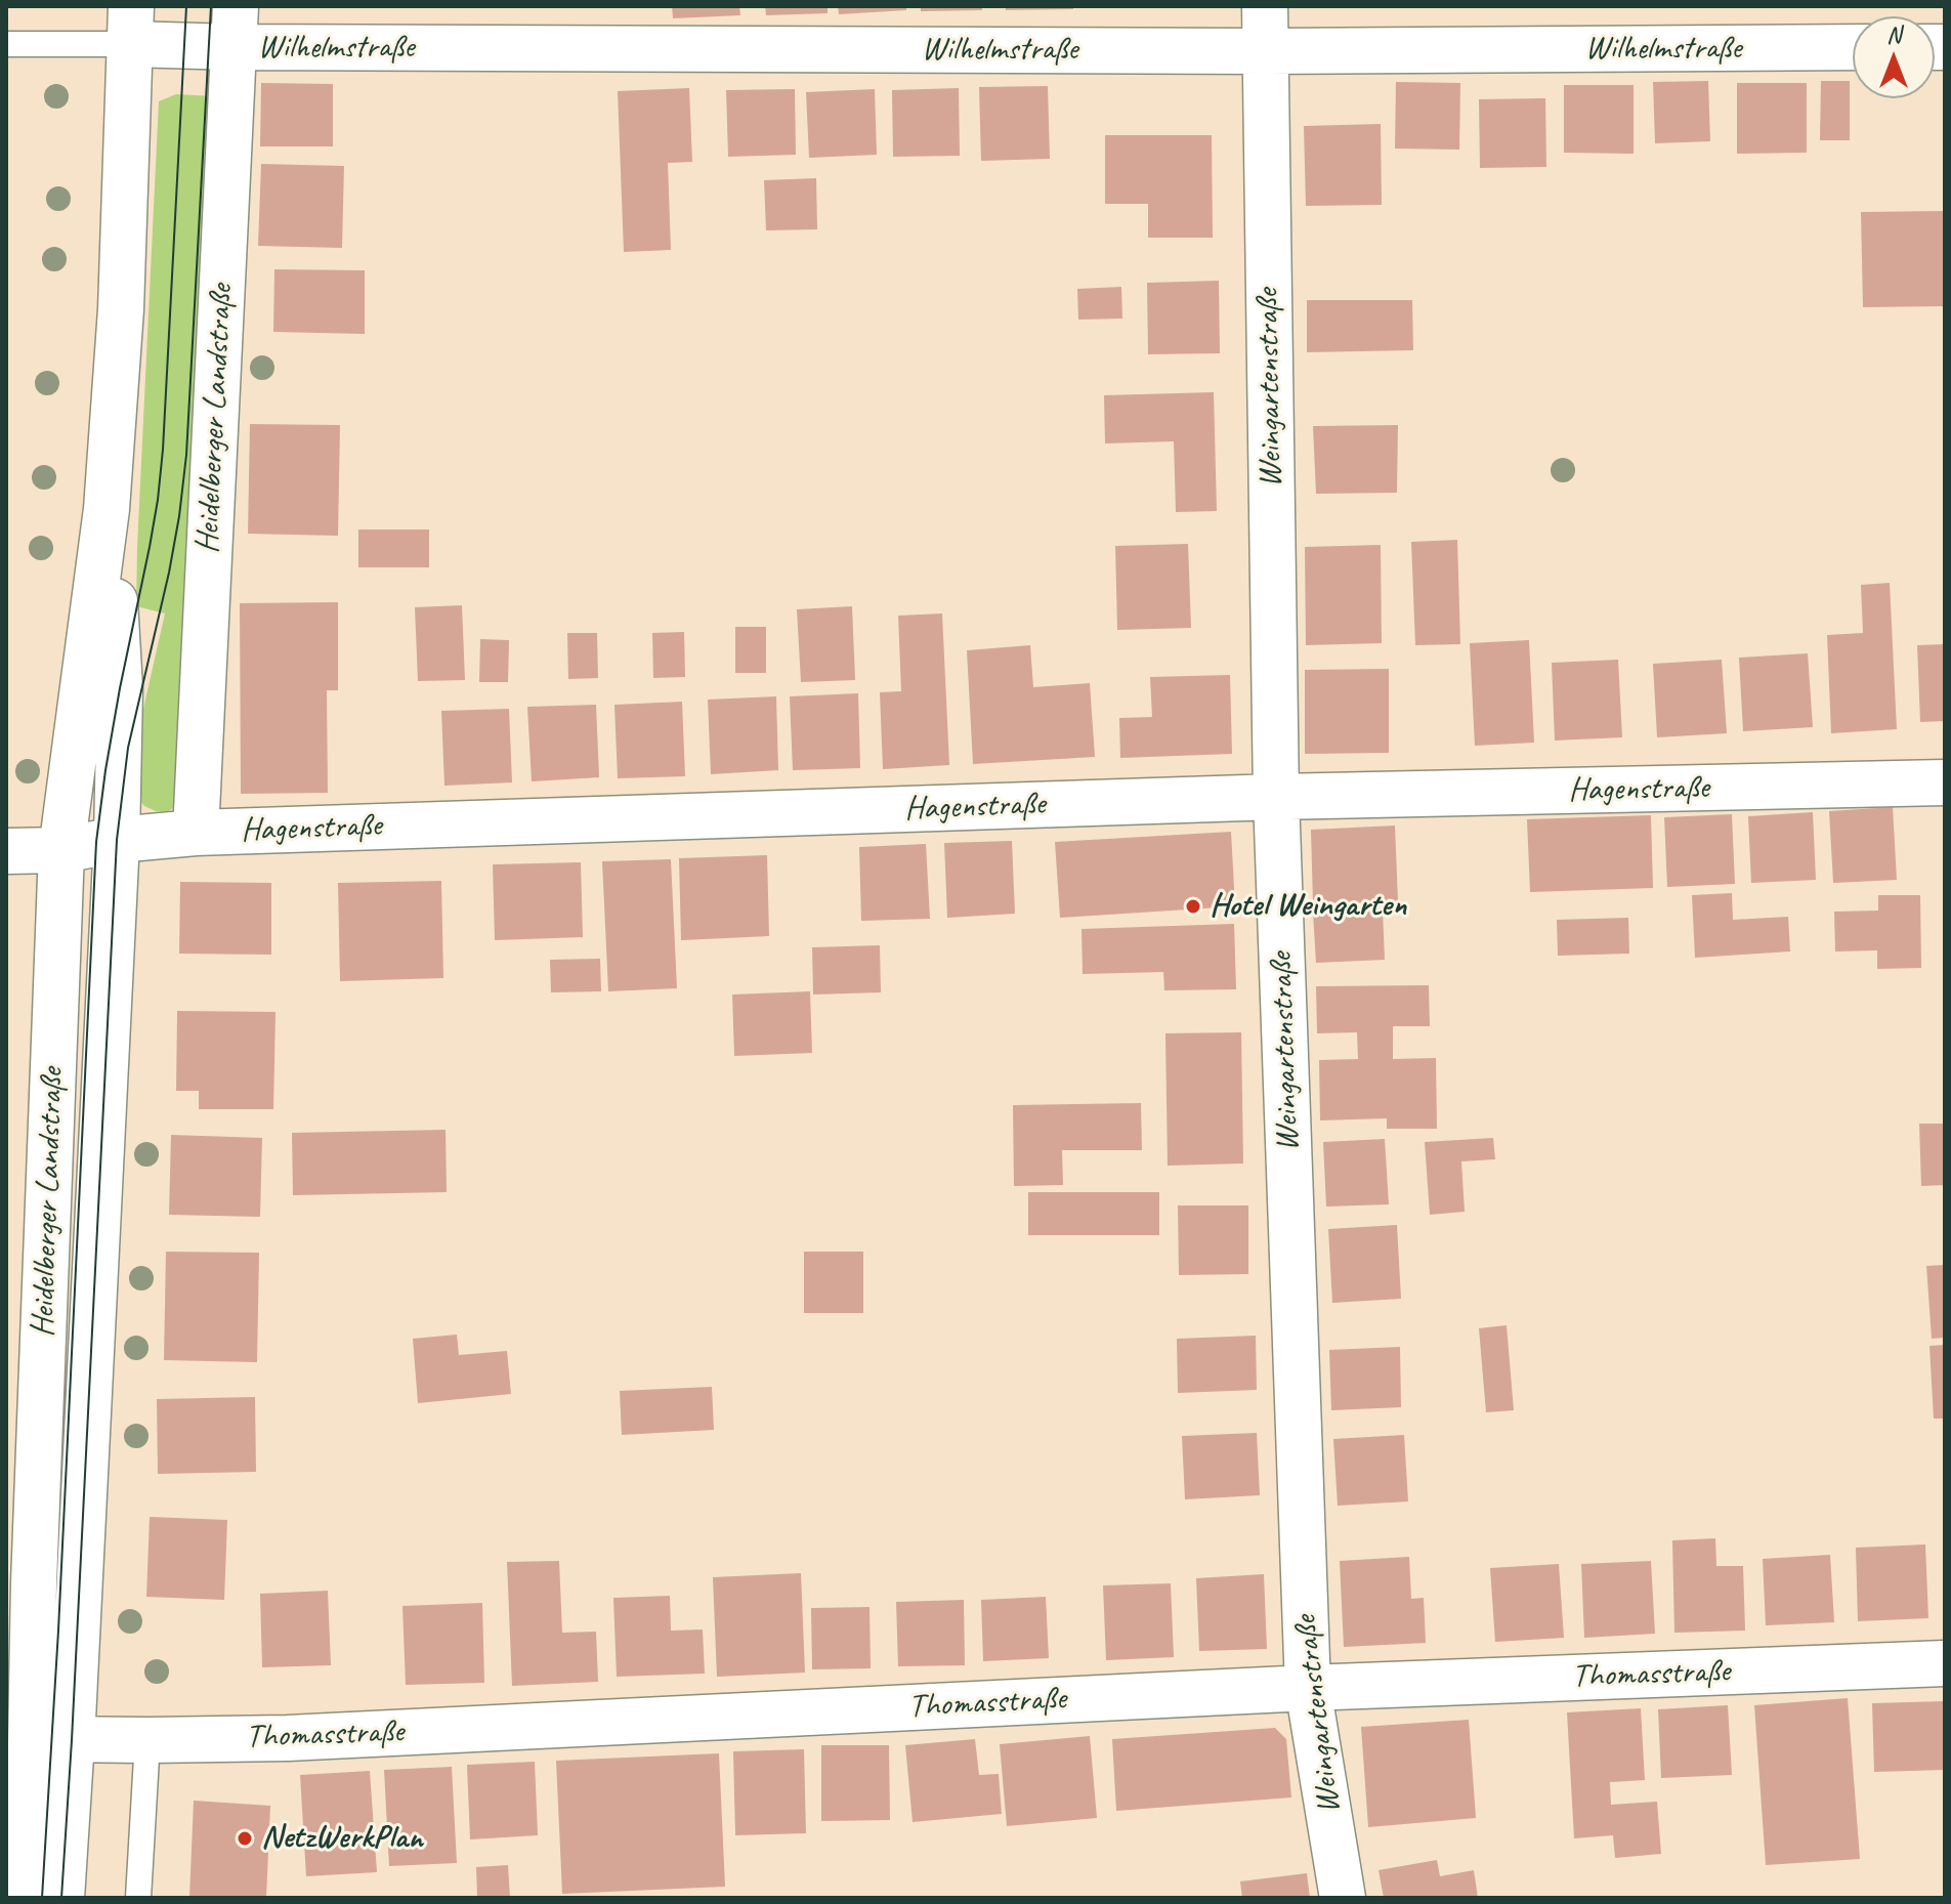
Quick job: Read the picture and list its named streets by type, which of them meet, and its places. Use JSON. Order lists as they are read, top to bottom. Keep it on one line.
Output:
{"streets":{"street":["Wilhelmstraße","Weingartenstraße","Heidelberger Landstraße","Hagenstraße","Thomasstraße"]},"crossings":[["Wilhelmstraße","Weingartenstraße"],["Wilhelmstraße","Heidelberger Landstraße"],["Weingartenstraße","Hagenstraße"],["Weingartenstraße","Thomasstraße"],["Heidelberger Landstraße","Hagenstraße"],["Heidelberger Landstraße","Thomasstraße"]],"places":["Hotel Weingarten","NetzWerkPlan"],"north":"top"}
